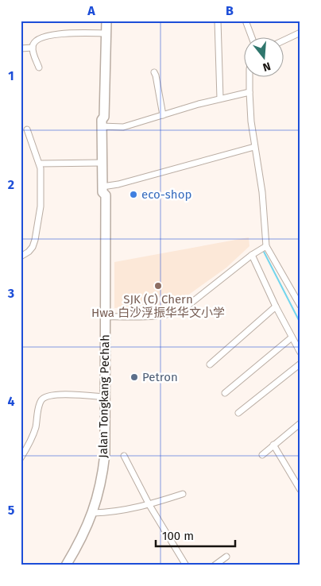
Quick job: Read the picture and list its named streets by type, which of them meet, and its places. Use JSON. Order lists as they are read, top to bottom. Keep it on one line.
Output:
{"streets":{"main road":["Jalan Tongkang Pechah"]},"places":["eco-shop","SJK (C) Chern Hwa 白沙浮振华华文小学","Petron"],"scale_bar":"100 m","north":"bottom","grid":{"columns":["A","B"],"rows":["1","2","3","4","5"]}}
